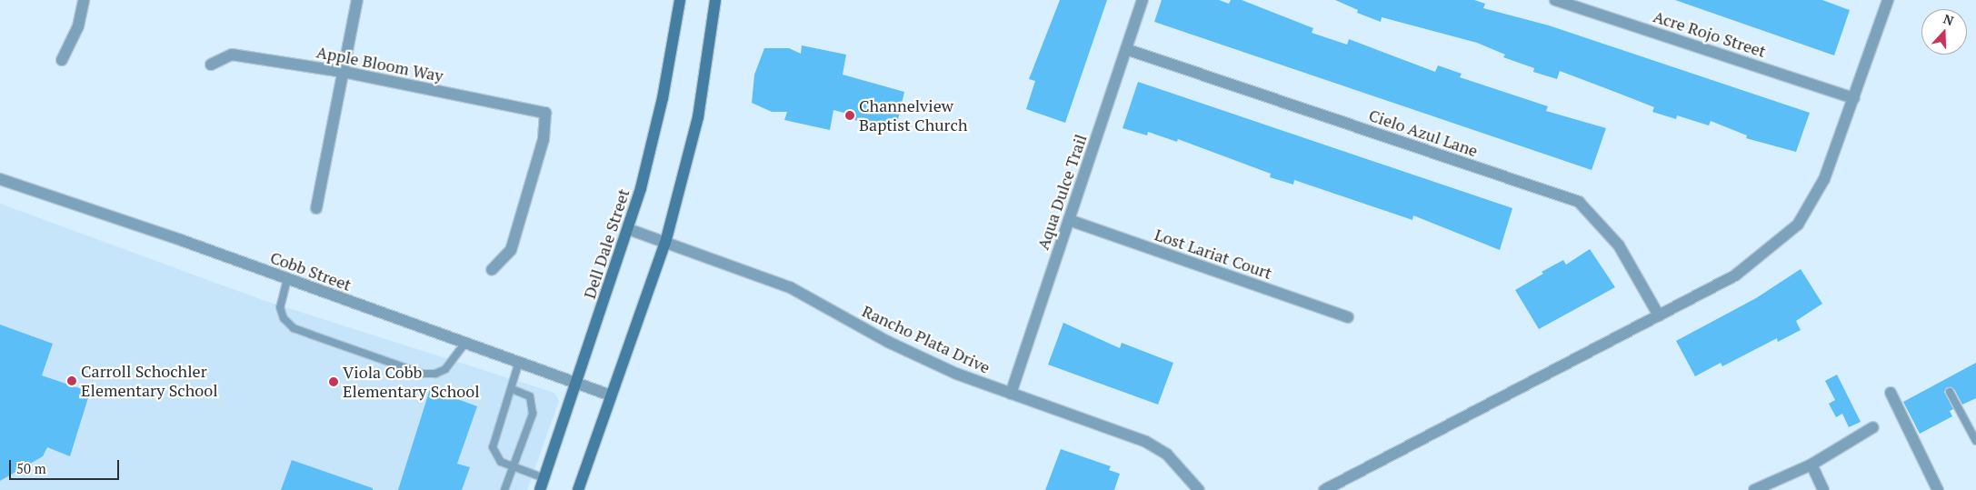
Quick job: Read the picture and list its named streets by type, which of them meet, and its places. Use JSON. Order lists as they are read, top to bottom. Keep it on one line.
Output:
{"streets":{"main road":["Dell Dale Street"],"street":["Acre Rojo Street","Apple Bloom Way","Cielo Azul Lane","Aqua Dulce Trail","Lost Lariat Court","Cobb Street","Rancho Plata Drive"]},"crossings":[["Cielo Azul Lane","Aqua Dulce Trail"],["Aqua Dulce Trail","Lost Lariat Court"],["Aqua Dulce Trail","Rancho Plata Drive"],["Dell Dale Street","Cobb Street"],["Dell Dale Street","Rancho Plata Drive"]],"places":["Channelview Baptist Church","Carroll Schochler Elementary School","Viola Cobb Elementary School"],"scale_bar":"50 m","north":"top"}
